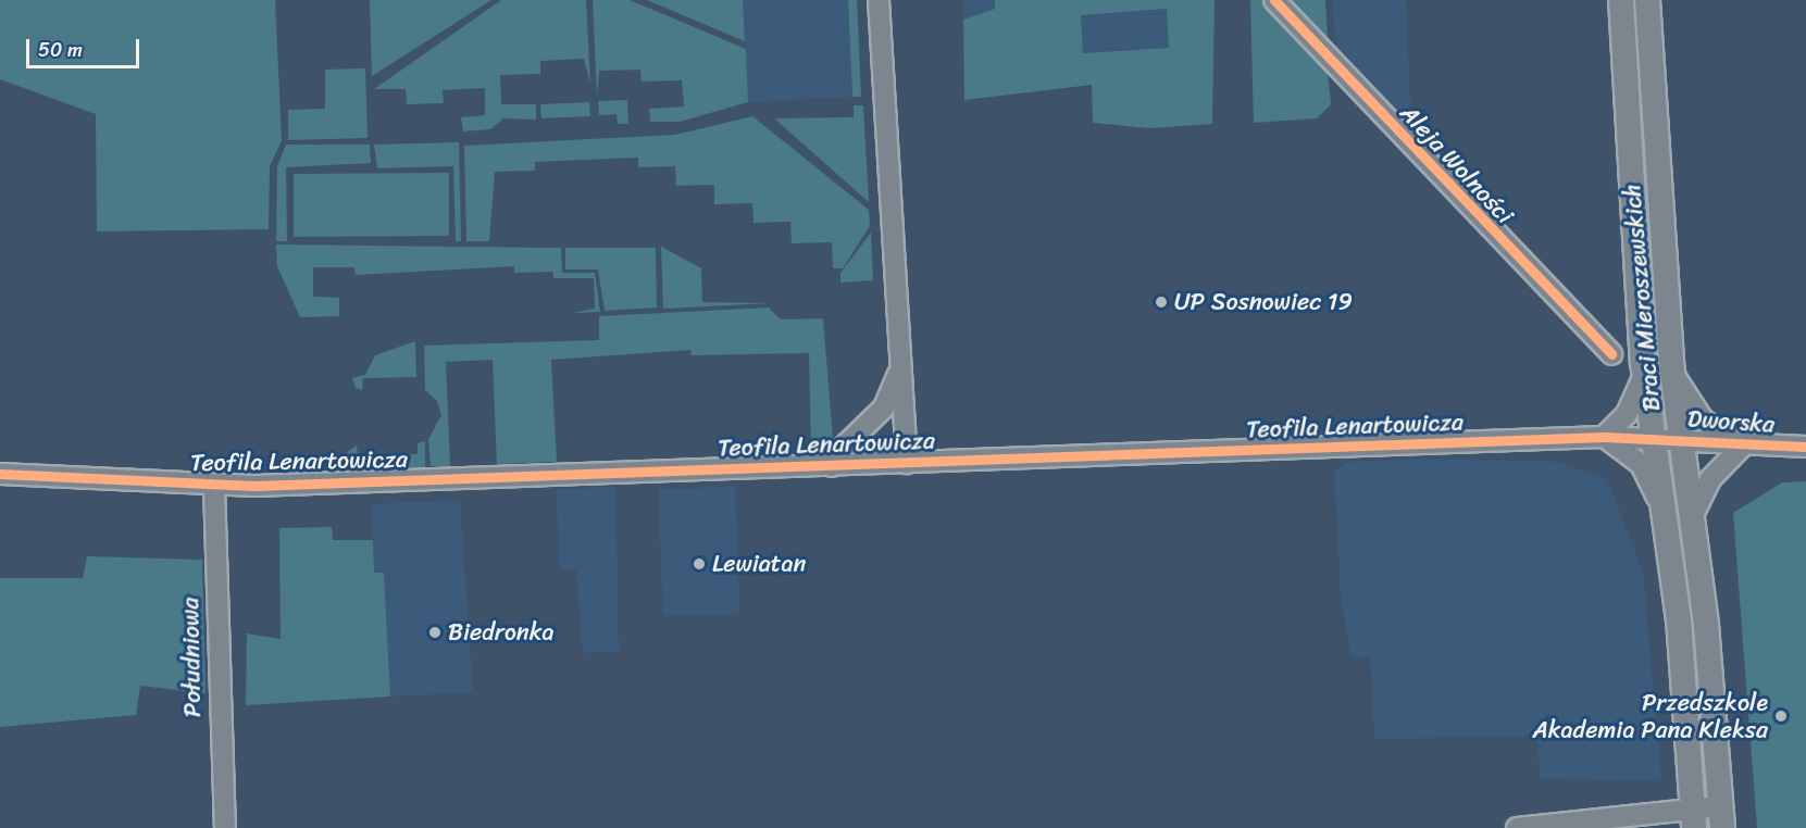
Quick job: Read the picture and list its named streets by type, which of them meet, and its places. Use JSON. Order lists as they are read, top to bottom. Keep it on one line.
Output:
{"streets":{"main road":["Braci Mieroszewskich"],"street":["Aleja Wolności","Dworska","Teofila Lenartowicza","Południowa"]},"crossings":[["Braci Mieroszewskich","Dworska"],["Braci Mieroszewskich","Teofila Lenartowicza"],["Dworska","Teofila Lenartowicza"],["Teofila Lenartowicza","Południowa"]],"places":["UP Sosnowiec 19","Lewiatan","Biedronka","Przedszkole Akademia Pana Kleksa"],"scale_bar":"50 m"}
